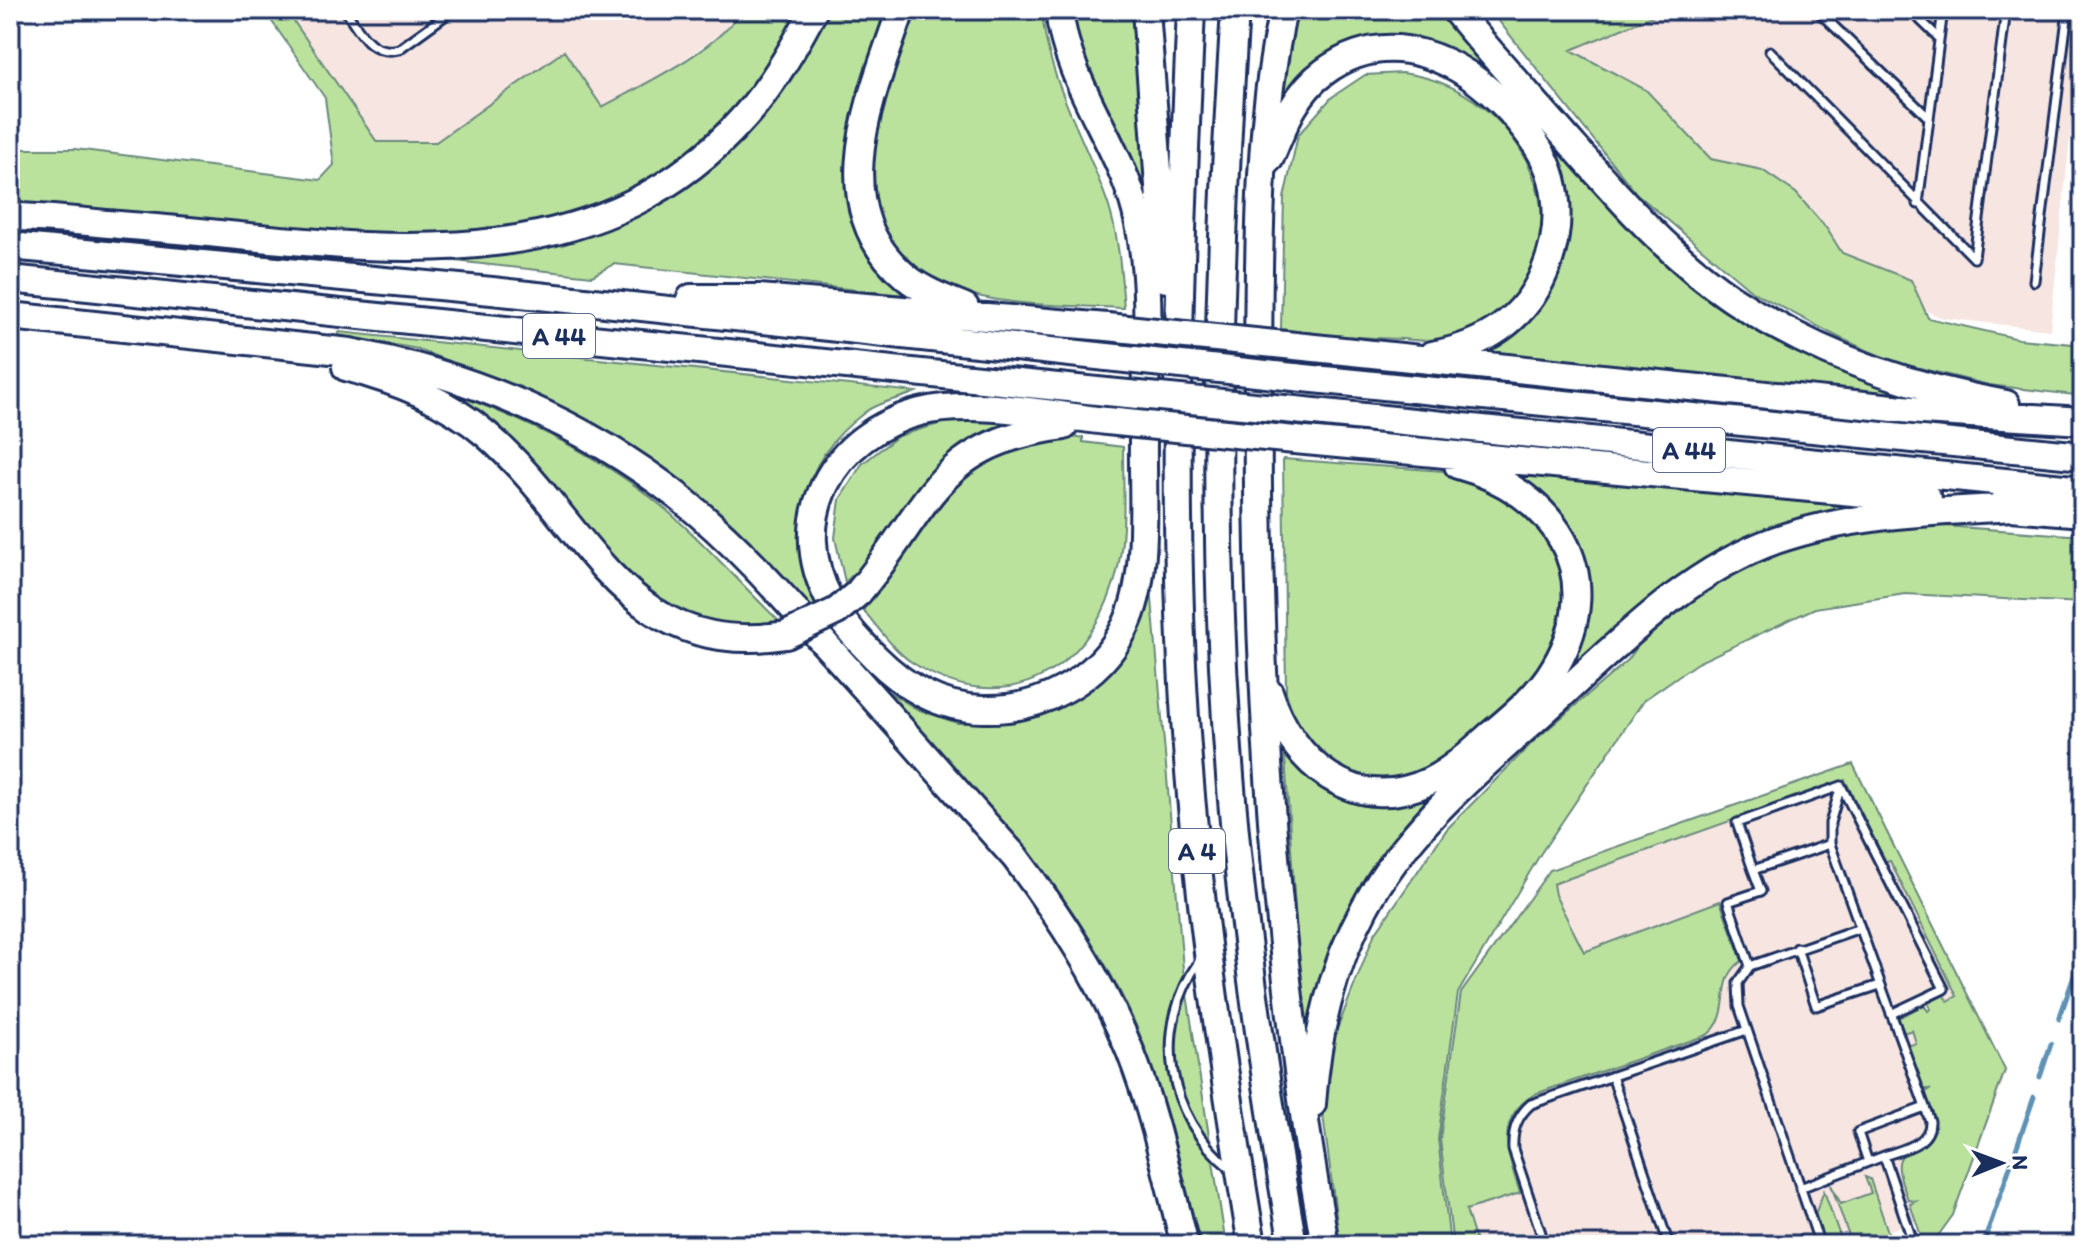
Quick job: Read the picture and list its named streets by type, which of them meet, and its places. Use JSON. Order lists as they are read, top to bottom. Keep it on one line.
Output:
{"streets":{"highway":["A 44","A 4"]},"north":"right"}
